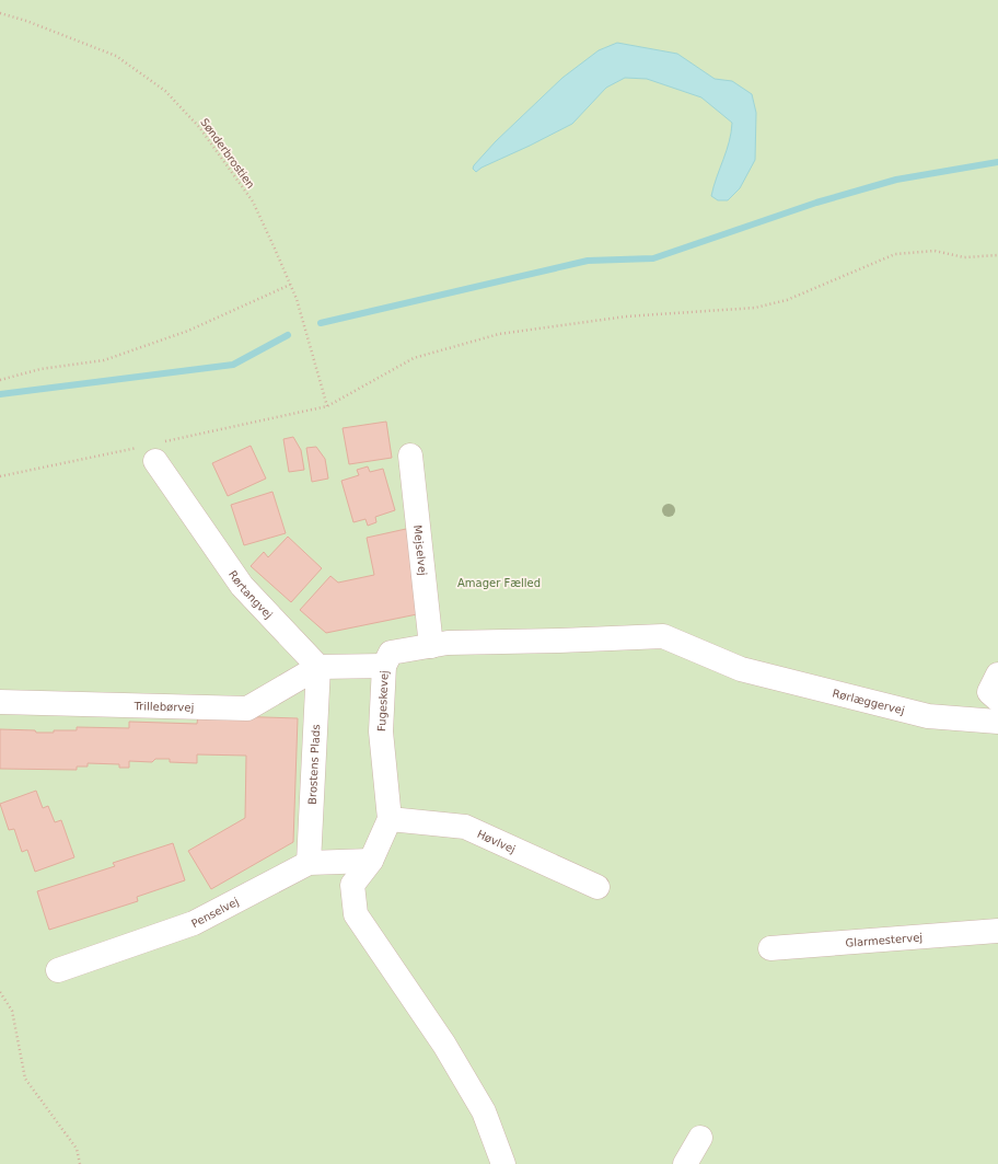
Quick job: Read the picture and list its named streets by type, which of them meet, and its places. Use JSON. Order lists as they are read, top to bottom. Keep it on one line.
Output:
{"streets":{"street":["Mejselvej","Rørtangvej","Fugeskevej","Rørlæggervej","Trillebørvej","Brostens Plads","Høvlvej","Penselvej","Glarmestervej"],"path":["Sønderbrostien"]},"crossings":[["Mejselvej","Fugeskevej"],["Rørtangvej","Trillebørvej"],["Rørtangvej","Brostens Plads"],["Fugeskevej","Rørlæggervej"],["Fugeskevej","Høvlvej"],["Fugeskevej","Penselvej"],["Trillebørvej","Brostens Plads"],["Brostens Plads","Penselvej"]],"parks":["Amager Fælled"]}
